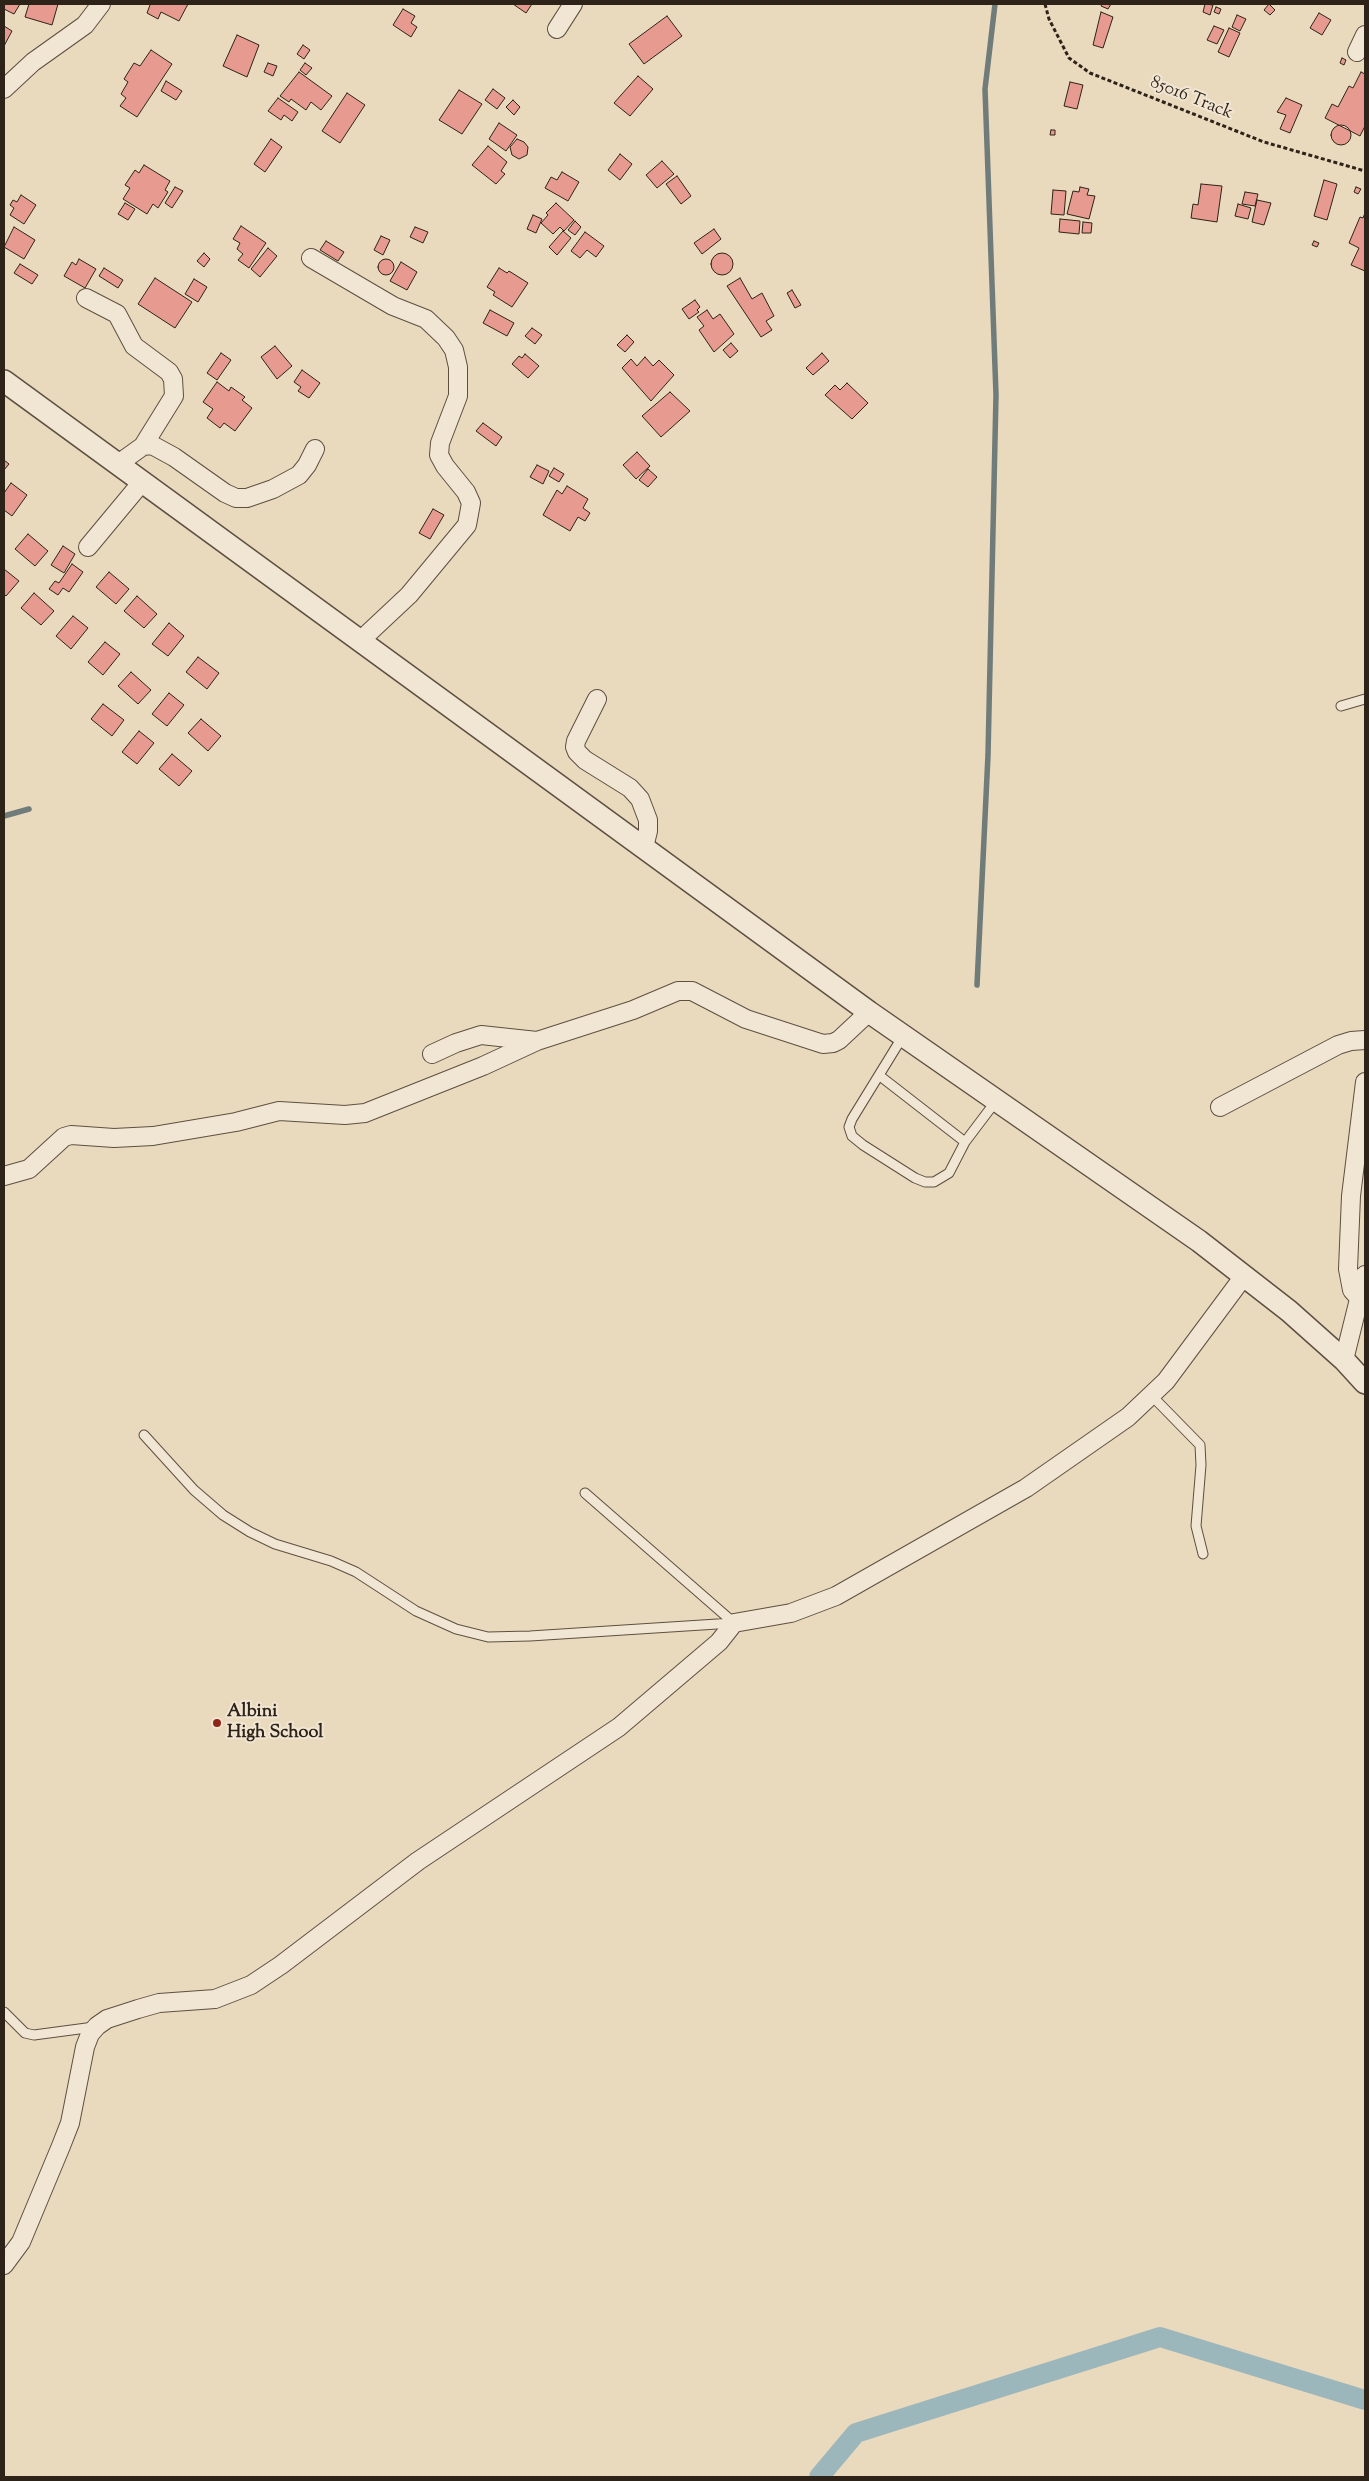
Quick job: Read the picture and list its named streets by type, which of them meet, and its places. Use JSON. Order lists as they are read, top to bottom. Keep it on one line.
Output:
{"streets":{"path":["85016 Track"]},"places":["Albini High School"]}
